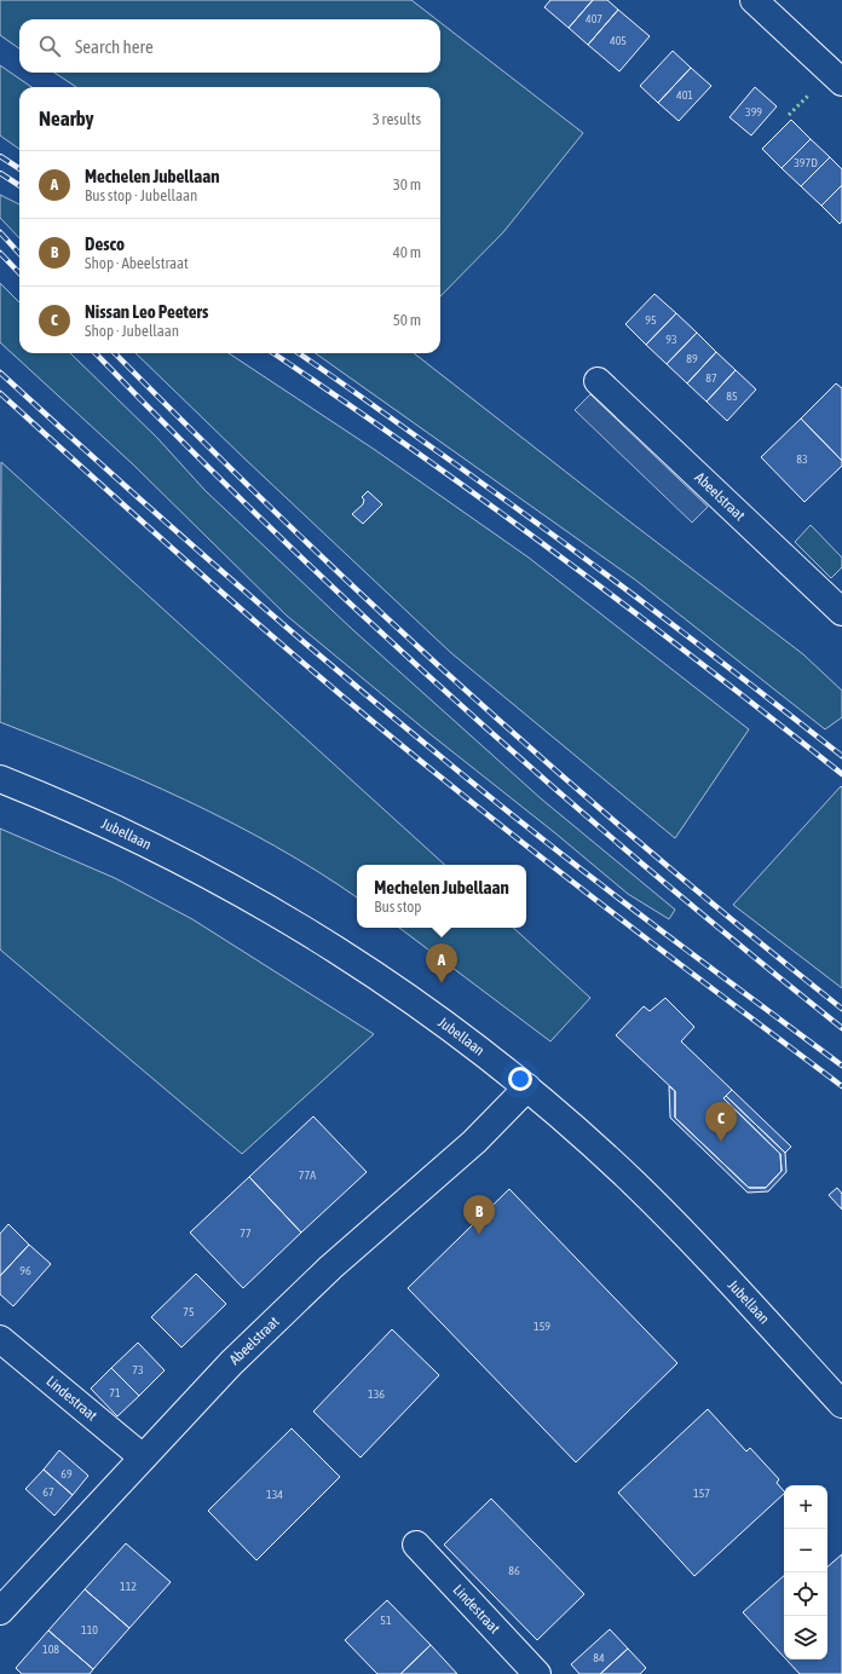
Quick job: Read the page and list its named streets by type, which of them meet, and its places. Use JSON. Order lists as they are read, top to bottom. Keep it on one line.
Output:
{"streets":{"street":["Abeelstraat","Jubellaan","Lindestraat"]},"crossings":[["Abeelstraat","Jubellaan"],["Abeelstraat","Lindestraat"]],"house_numbers":["407","405","401","399","397D","95","93","89","87","85","83","77A","77","96","75","159","73","71","136","69","67","157","134","86","112","51","110","108","84"],"page":{"search":"Search here","heading":["Nearby","3 results"],"list":[{"mark":"A","name":"Mechelen Jubellaan","note":"Bus stop · Jubellaan","value":"30 m"},{"mark":"B","name":"Desco","note":"Shop · Abeelstraat","value":"40 m"},{"mark":"C","name":"Nissan Leo Peeters","note":"Shop · Jubellaan","value":"50 m"}],"popup":["Mechelen Jubellaan","Bus stop"],"pins":["A","C","B"],"map_buttons":["+","−"]}}
